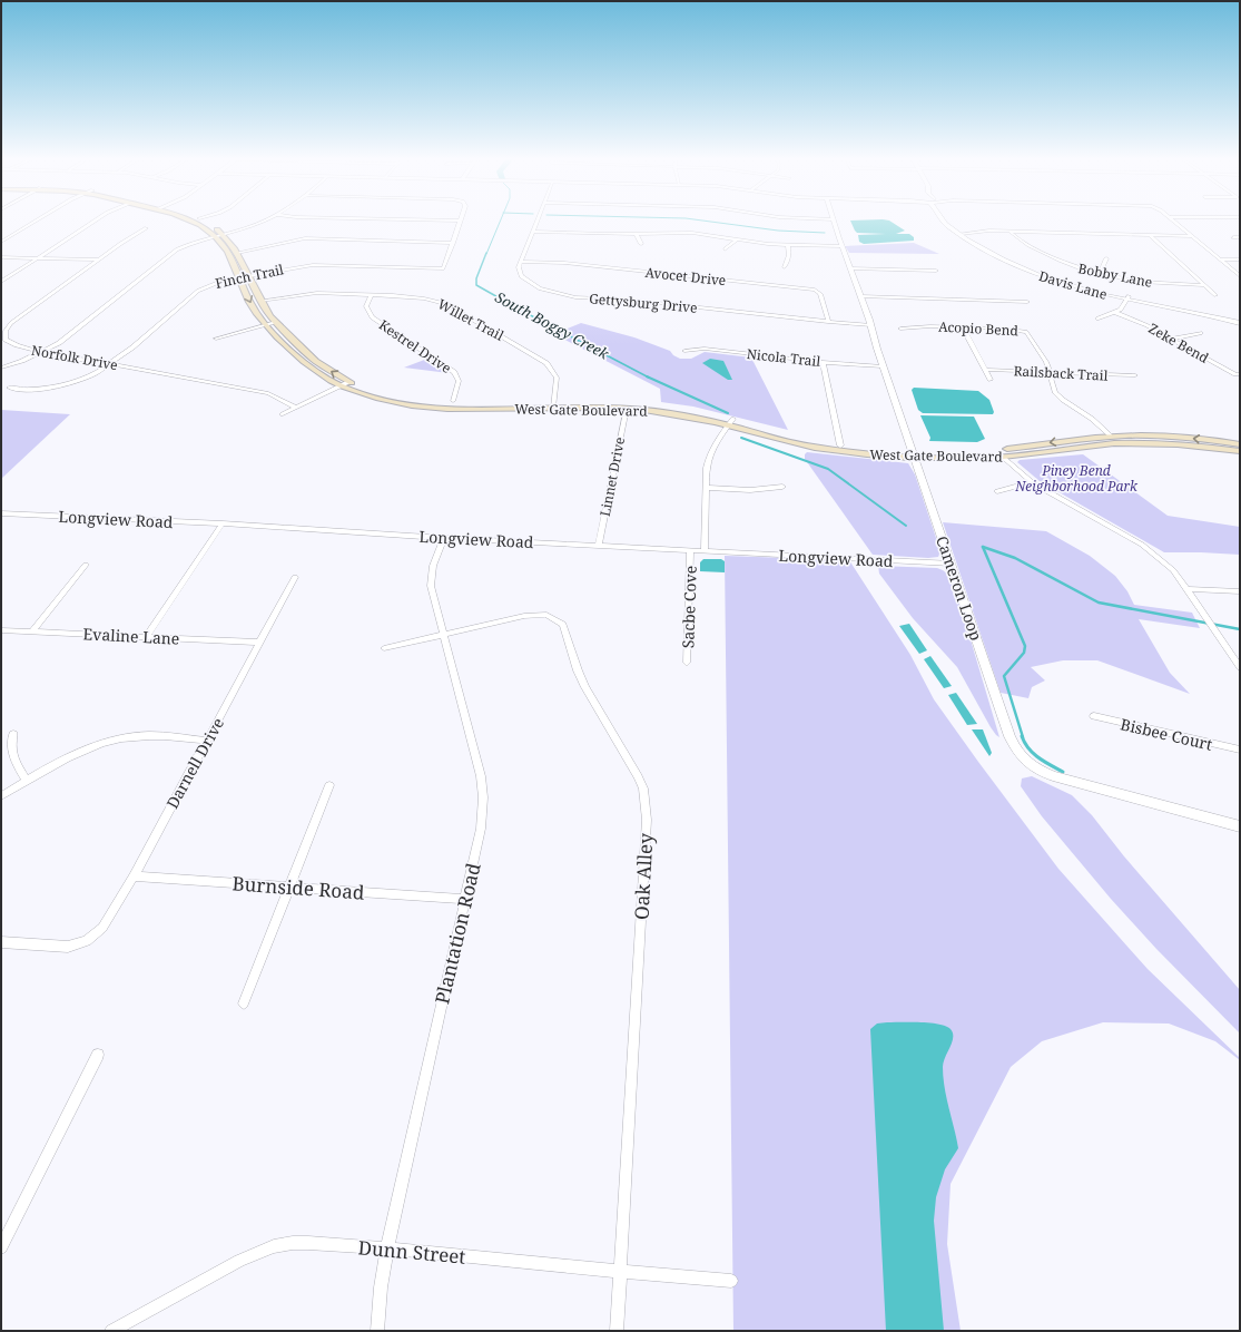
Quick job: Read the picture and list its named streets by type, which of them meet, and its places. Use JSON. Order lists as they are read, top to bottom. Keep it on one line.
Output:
{"streets":{"main road":["West Gate Boulevard"],"street":["Bobby Lane","Finch Trail","Avocet Drive","Davis Lane","Gettysburg Drive","Willet Trail","Acopio Bend","Zeke Bend","Kestrel Drive","Norfolk Drive","Nicola Trail","Railsback Trail","Linnet Drive","Longview Road","Cameron Loop","Sacbe Cove","Evaline Lane","Bisbee Court","Darnell Drive","Oak Alley","Burnside Road","Plantation Road","Dunn Street"]},"crossings":[["Finch Trail","Norfolk Drive"],["Finch Trail","West Gate Boulevard"],["Avocet Drive","Gettysburg Drive"],["Gettysburg Drive","Cameron Loop"],["Willet Trail","Kestrel Drive"],["Willet Trail","West Gate Boulevard"],["Acopio Bend","Railsback Trail"],["Acopio Bend","West Gate Boulevard"],["Kestrel Drive","West Gate Boulevard"],["Nicola Trail","Cameron Loop"],["West Gate Boulevard","Linnet Drive"],["West Gate Boulevard","Cameron Loop"],["Linnet Drive","Longview Road"],["Longview Road","Cameron Loop"],["Longview Road","Sacbe Cove"],["Longview Road","Plantation Road"],["Evaline Lane","Darnell Drive"],["Darnell Drive","Burnside Road"],["Oak Alley","Plantation Road"],["Oak Alley","Dunn Street"],["Burnside Road","Plantation Road"],["Plantation Road","Dunn Street"]],"water":["South Boggy Creek"],"parks":["Piney Bend Neighborhood Park"]}
